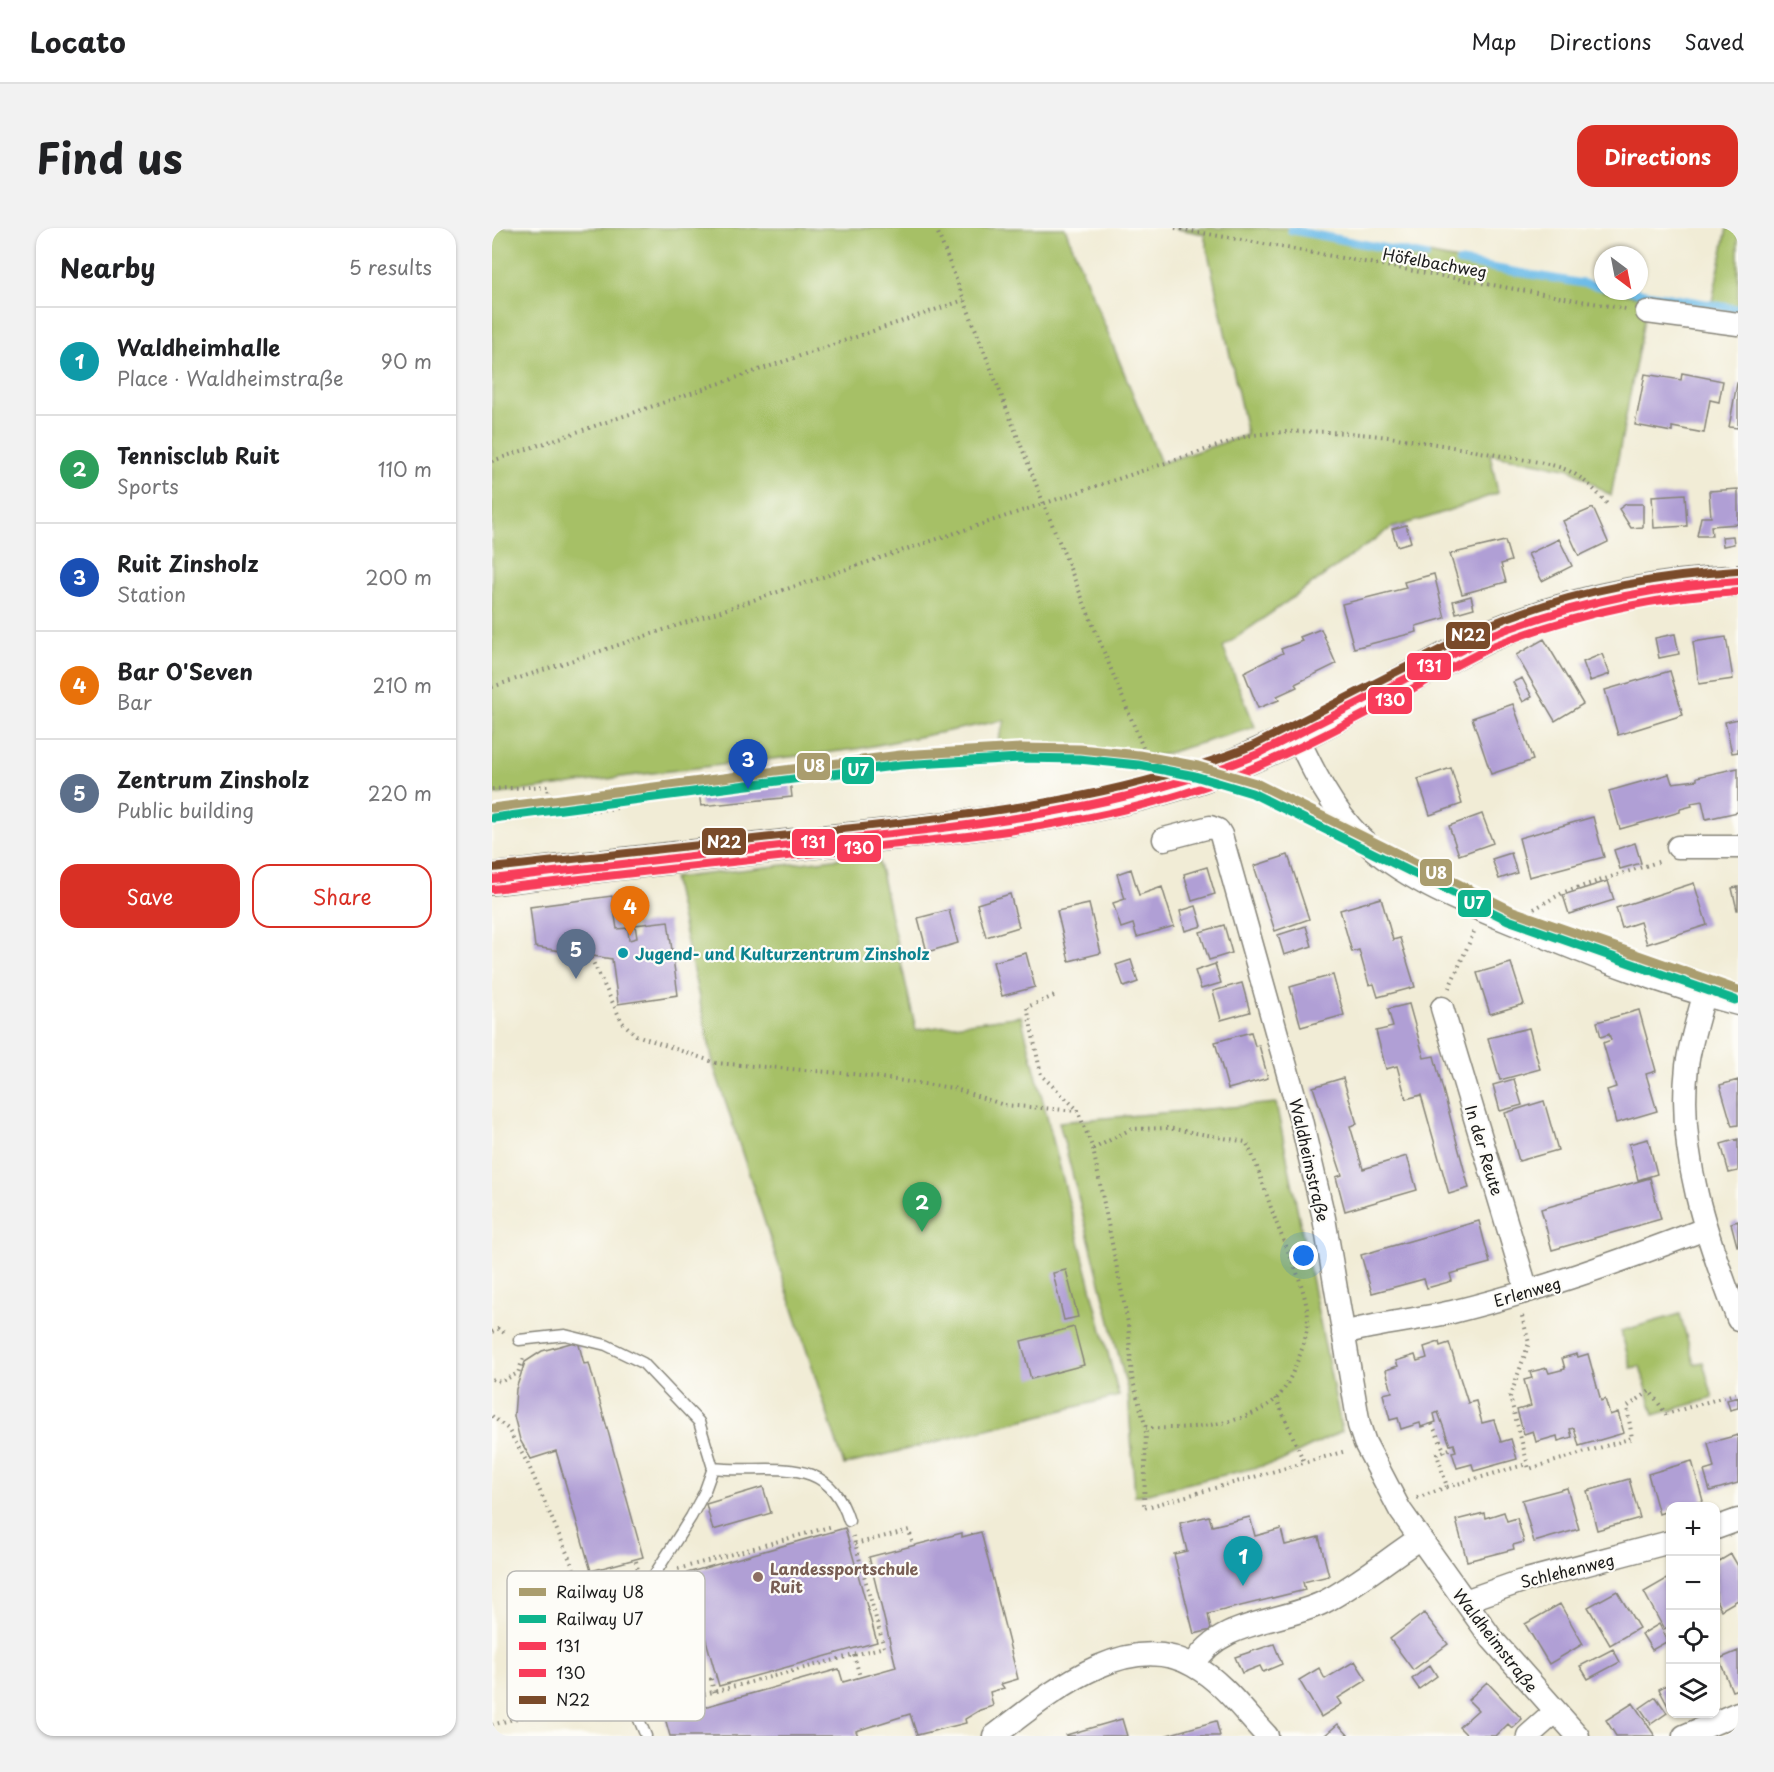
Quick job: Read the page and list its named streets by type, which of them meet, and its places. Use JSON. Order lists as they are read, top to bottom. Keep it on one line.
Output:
{"streets":{"street":["In der Reute","Waldheimstraße","Erlenweg","Schlehenweg"],"path":["Höfelbachweg"]},"crossings":[["In der Reute","Erlenweg"],["Waldheimstraße","Erlenweg"],["Waldheimstraße","Schlehenweg"]],"places":["Jugend- und Kulturzentrum Zinsholz","Landessportschule Ruit"],"lines":["transit line N22","transit line 131","transit line 130","rail line U8","rail line U7"],"legend":["Railway U8","Railway U7","131","130","N22"],"north":"bottom right","page":{"header":"Locato","nav":["Map","Directions","Saved"],"title":"Find us","buttons":["Directions",["Save","Share"]],"heading":["Nearby","5 results"],"list":[{"mark":"1","name":"Waldheimhalle","note":"Place · Waldheimstraße","value":"90 m"},{"mark":"2","name":"Tennisclub Ruit","note":"Sports","value":"110 m"},{"mark":"3","name":"Ruit Zinsholz","note":"Station","value":"200 m"},{"mark":"4","name":"Bar O'Seven","note":"Bar","value":"210 m"},{"mark":"5","name":"Zentrum Zinsholz","note":"Public building","value":"220 m"}],"pins":["3","4","5","2","1"],"map_buttons":["+","−"]}}
